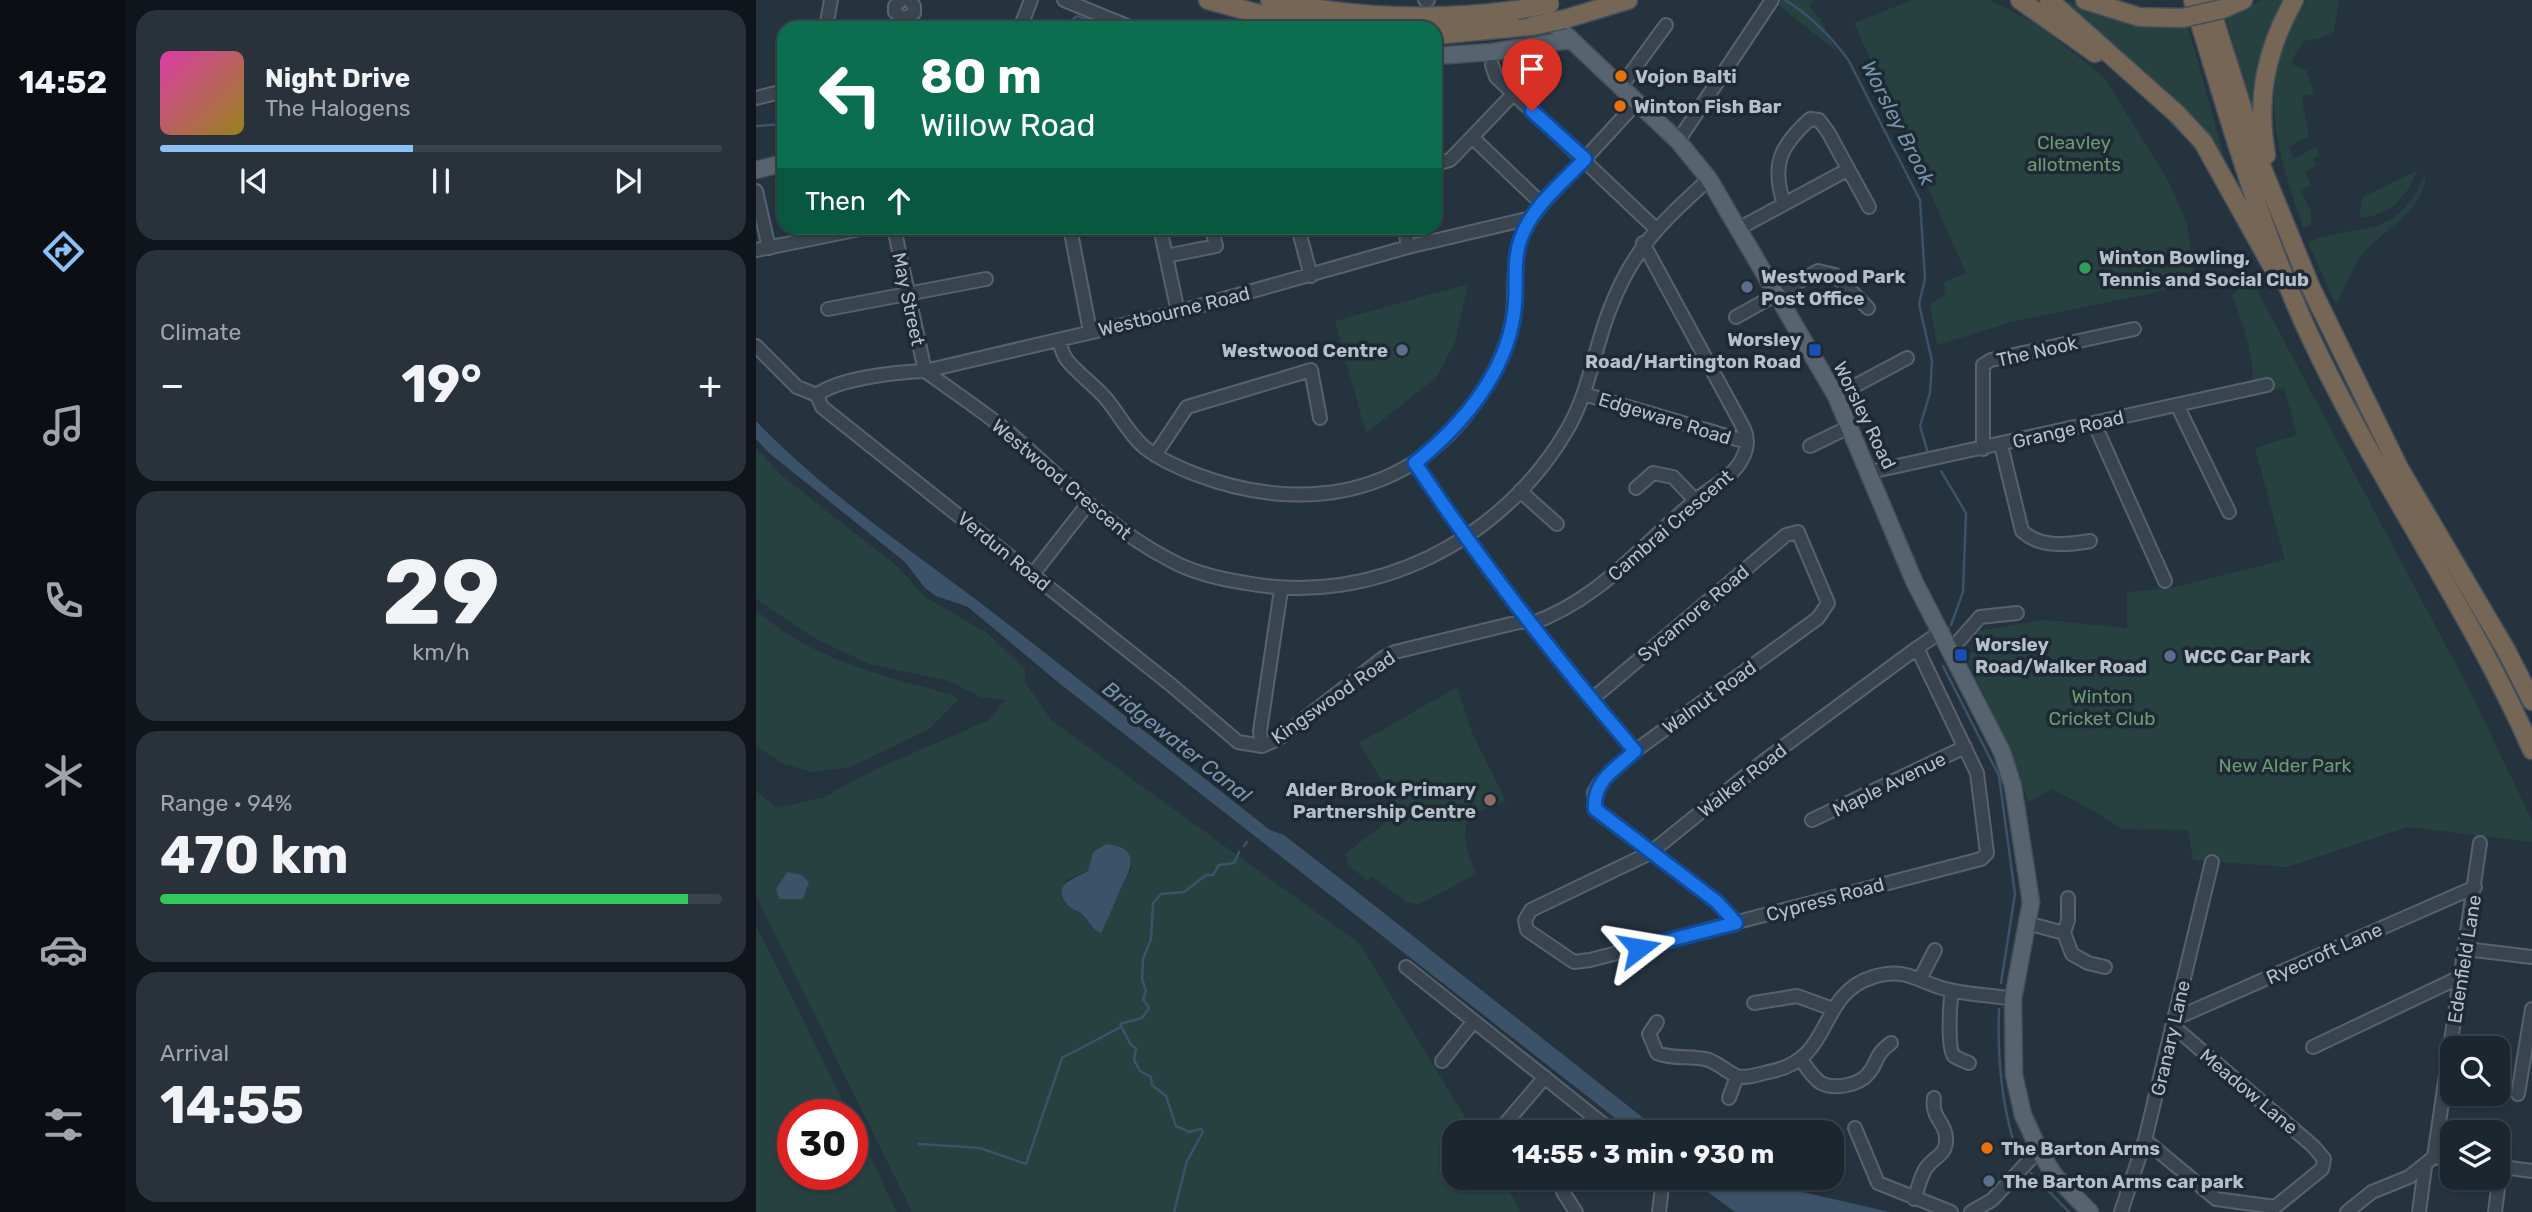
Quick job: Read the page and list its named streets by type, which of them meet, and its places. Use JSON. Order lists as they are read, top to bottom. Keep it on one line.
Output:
{"streets":{"main road":["Worsley Road"],"street":["May Street","Westbourne Road","The Nook","Edgeware Road","Grange Road","Westwood Crescent","Cambrai Crescent","Verdun Road","Sycamore Road","Kingswood Road","Walnut Road","Walker Road","Maple Avenue","Cypress Road","Ryecroft Lane","Edenfield Lane","Granary Lane","Meadow Lane"]},"crossings":[["May Street","Westbourne Road"],["May Street","Westwood Crescent"],["Westbourne Road","Westwood Crescent"],["Westbourne Road","Verdun Road"],["The Nook","Grange Road"],["Worsley Road","Grange Road"],["Worsley Road","Westwood Crescent"],["Worsley Road","Walker Road"],["Edgeware Road","Westwood Crescent"],["Edgeware Road","Cambrai Crescent"],["Cambrai Crescent","Kingswood Road"],["Verdun Road","Kingswood Road"],["Sycamore Road","Walnut Road"],["Walnut Road","Walker Road"],["Walker Road","Cypress Road"],["Maple Avenue","Cypress Road"],["Ryecroft Lane","Edenfield Lane"],["Ryecroft Lane","Granary Lane"],["Ryecroft Lane","Meadow Lane"],["Granary Lane","Meadow Lane"]],"water":["Worsley Brook","Bridgewater Canal"],"parks":["Cleavley allotments","Winton Cricket Club","New Alder Park"],"places":{"other":["Vojon Balti","Winton Fish Bar","Winton Bowling, Tennis and Social Club","Westwood Park Post Office","Westwood Centre","WCC Car Park","Alder Brook Primary Partnership Centre","The Barton Arms","The Barton Arms car park"],"transit":["Worsley Road/Hartington Road","Worsley Road/Walker Road"]},"page":{"tabs":"14:52","turn":["80 m","Willow Road"],"song":["Night Drive","The Halogens"],"then":"Then","tile":["Climate",["29","km/h"],["Range · 94%","470 km"],["Arrival","14:55"]],"heat":["−","19°","+"],"limit":"30","trip":"14:55 · 3 min · 930 m"}}
